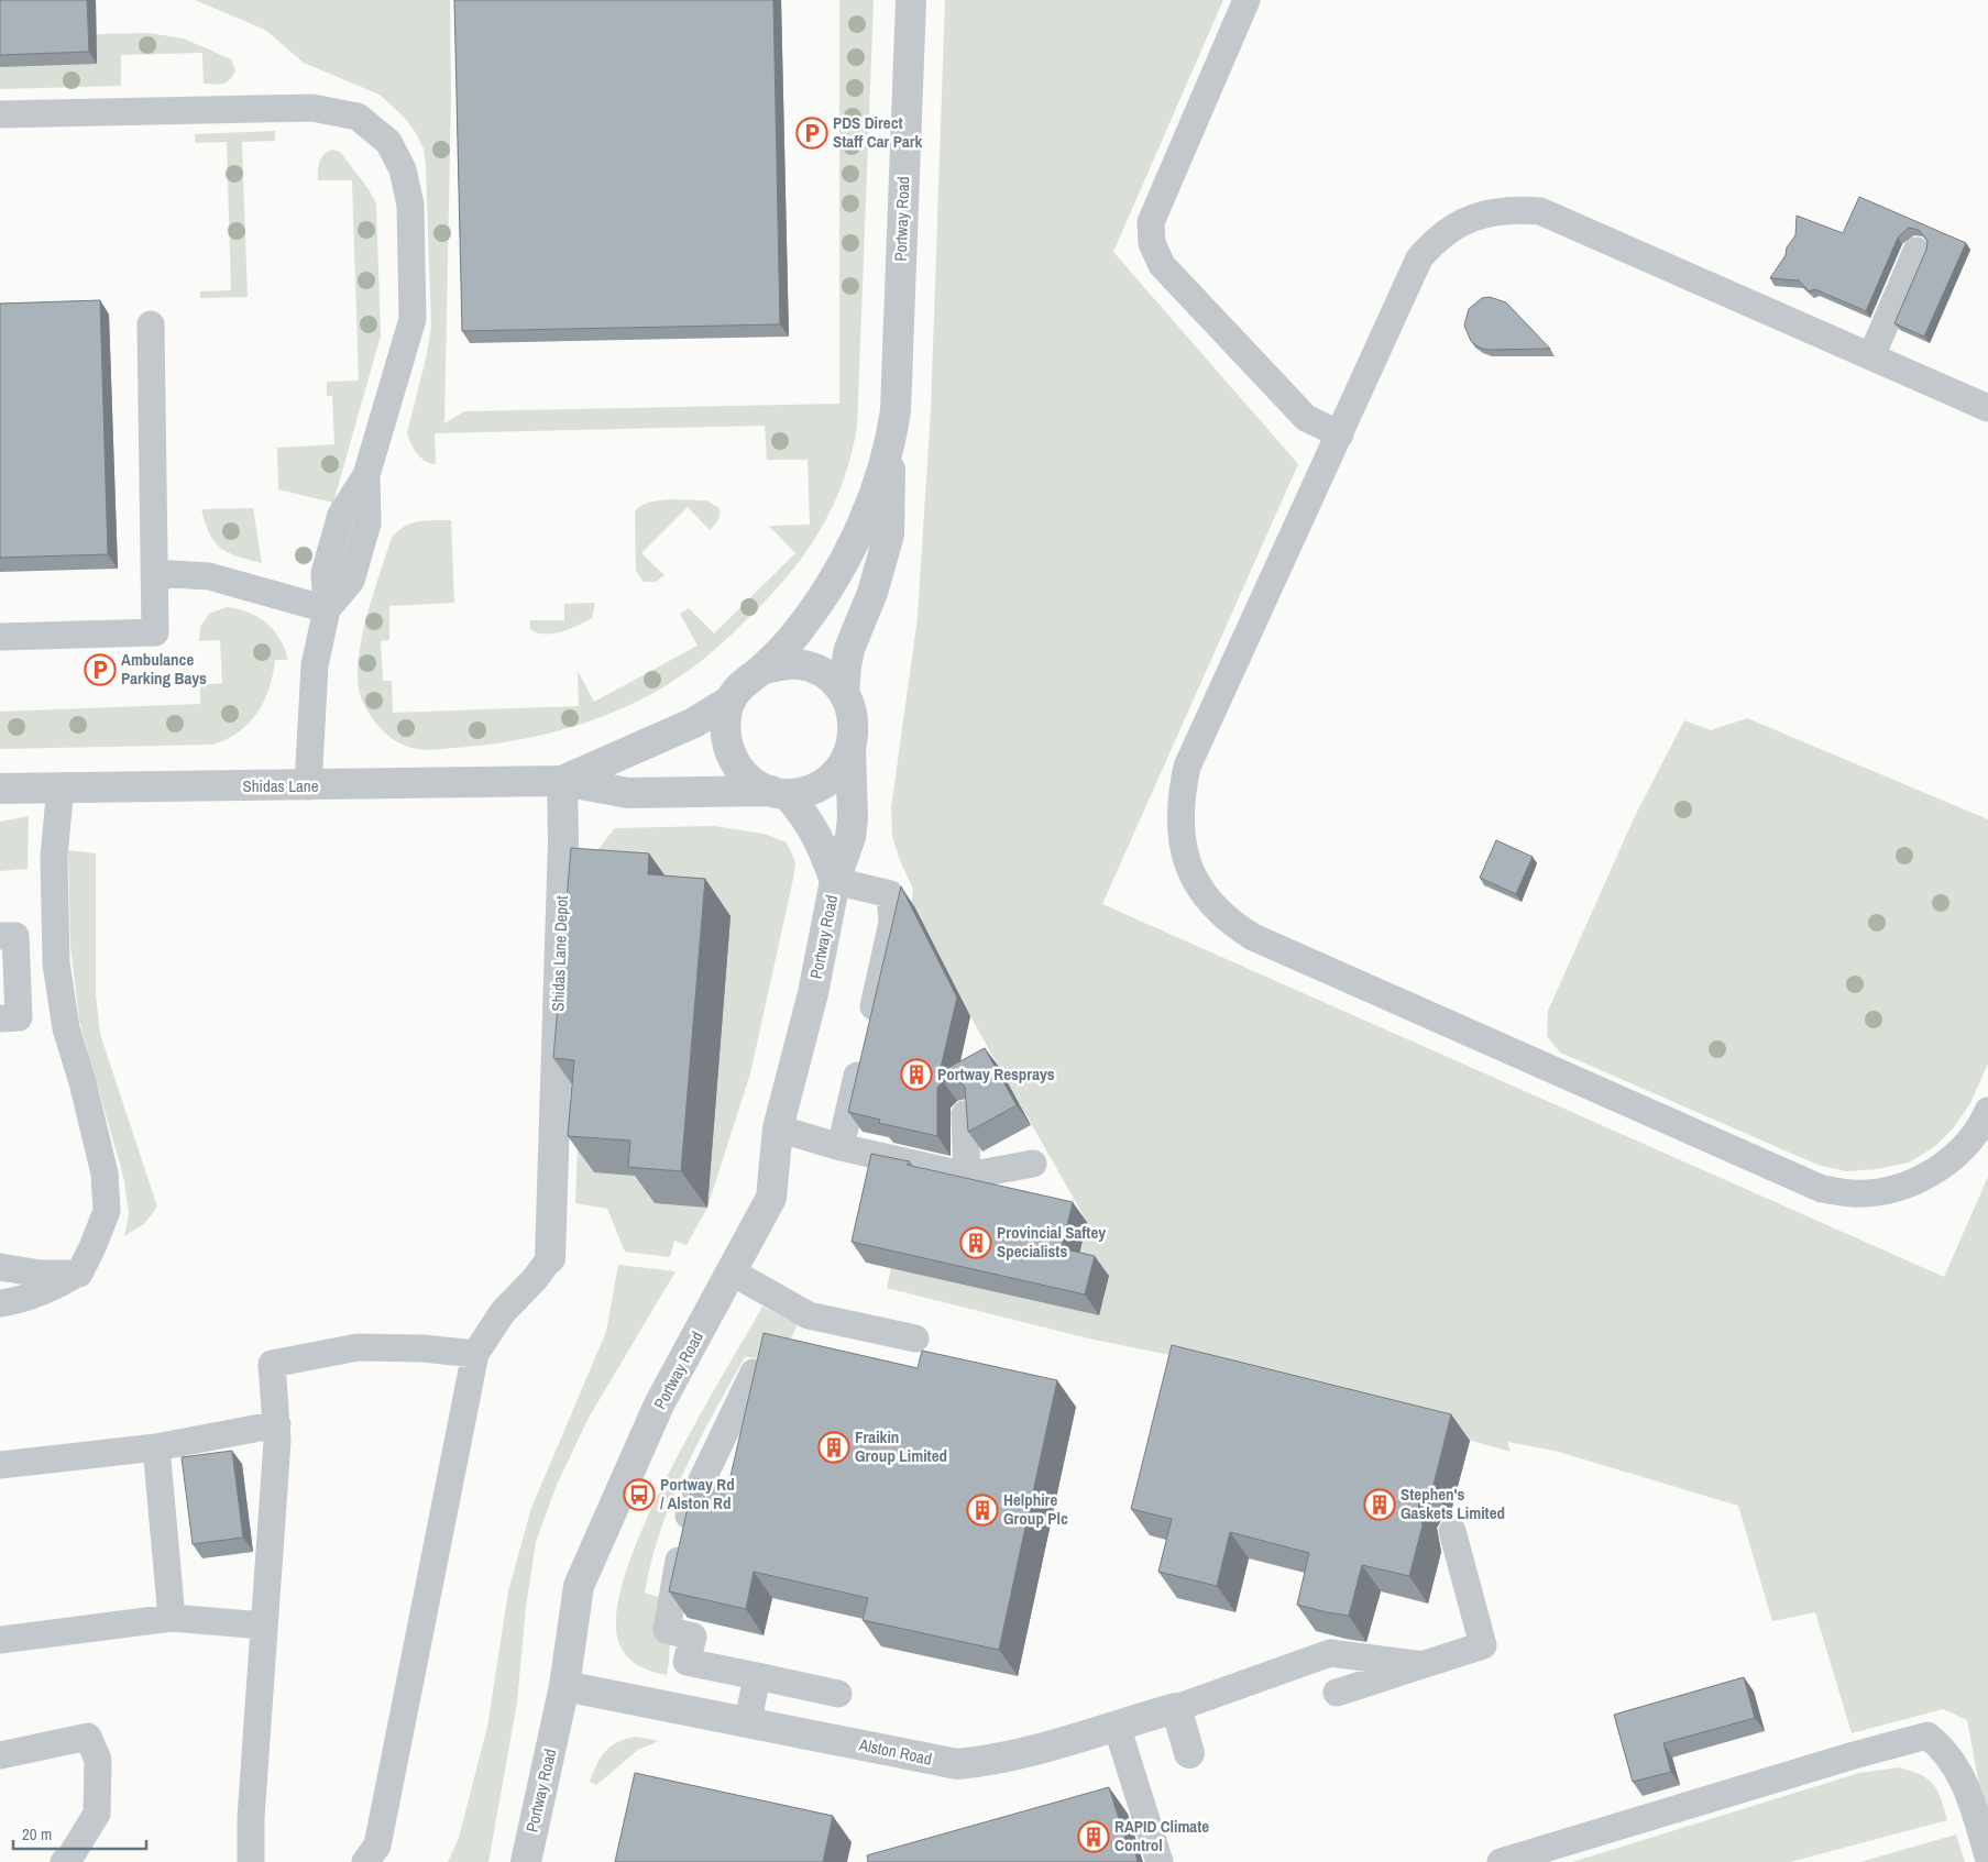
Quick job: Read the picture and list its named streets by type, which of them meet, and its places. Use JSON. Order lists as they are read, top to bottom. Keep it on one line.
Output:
{"streets":{"street":["Portway Road","Shidas Lane","Shidas Lane Depot","Alston Road"]},"crossings":[["Portway Road","Shidas Lane"],["Portway Road","Alston Road"],["Shidas Lane","Shidas Lane Depot"]],"places":{"parking":["PDS Direct Staff Car Park","Ambulance Parking Bays"],"building":["Portway Resprays","Provincial Saftey Specialists","Fraikin Group Limited","Stephen's Gaskets Limited","Helphire Group Plc","RAPID Climate Control"],"bus stop":["Portway Rd / Alston Rd"]},"scale_bar":"20 m"}
